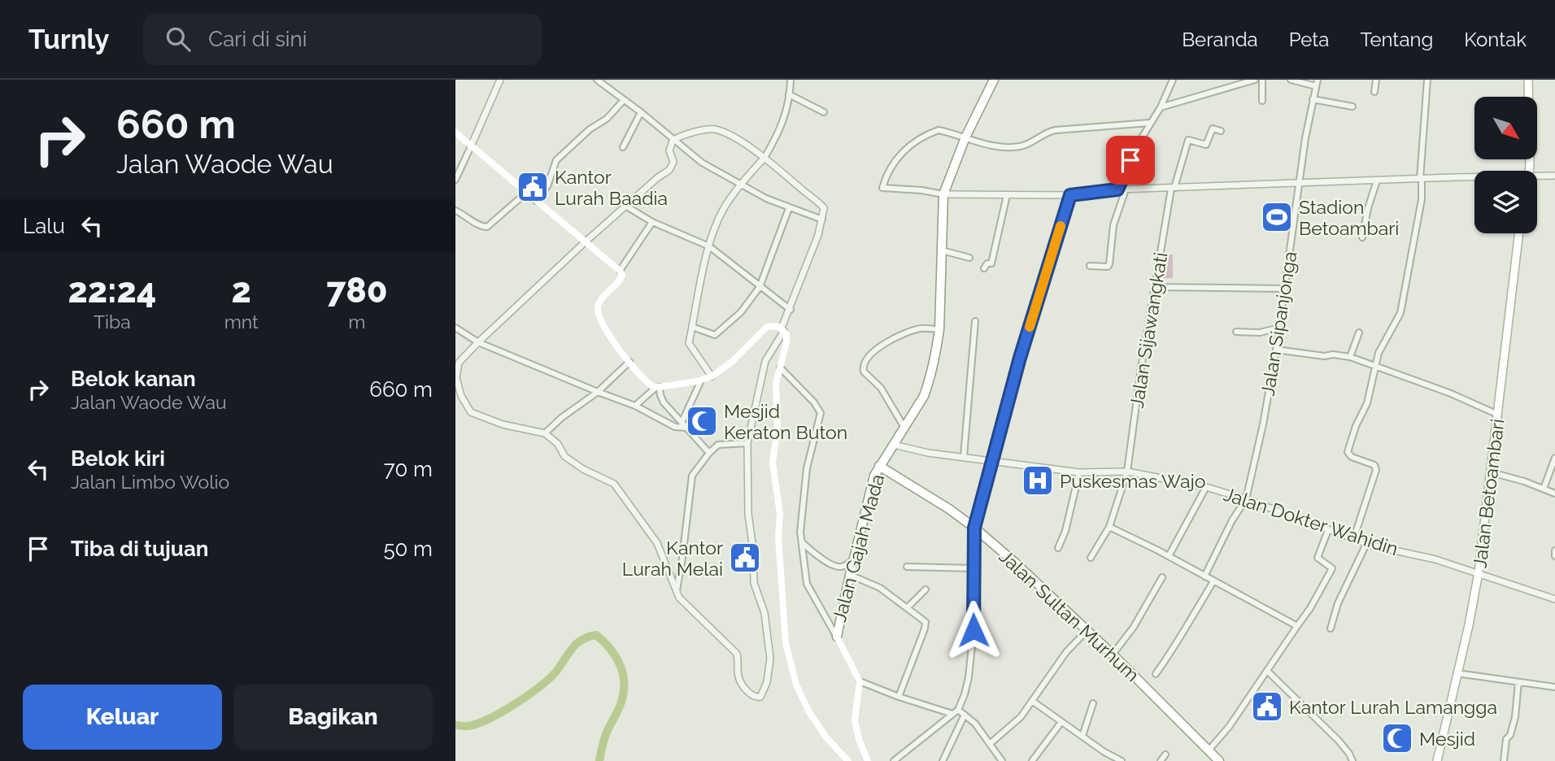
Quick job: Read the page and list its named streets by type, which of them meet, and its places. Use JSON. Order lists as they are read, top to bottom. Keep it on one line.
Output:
{"streets":{"highway":["Jalan Gajah Mada","Jalan Sultan Murhum"],"main road":["Jalan Betoambari"],"street":["Jalan Sipanjonga","Jalan Sijawangkati","Jalan Dokter Wahidin"]},"crossings":[["Jalan Sipanjonga","Jalan Dokter Wahidin"],["Jalan Sijawangkati","Jalan Dokter Wahidin"],["Jalan Betoambari","Jalan Dokter Wahidin"],["Jalan Dokter Wahidin","Jalan Gajah Mada"],["Jalan Gajah Mada","Jalan Sultan Murhum"]],"places":{"public building":["Kantor Lurah Baadia","Kantor Lurah Melai","Kantor Lurah Lamangga"],"sports":["Stadion Betoambari"],"mosque":["Mesjid Keraton Buton","Mesjid"],"hospital":["Puskesmas Wajo"]},"north":"bottom right","page":{"header":"Turnly","search":"Cari di sini","nav":["Beranda","Peta","Tentang","Kontak"],"turn":["660 m","Jalan Waode Wau"],"then":"Lalu","eta":["22:24","Tiba","2","mnt","780","m"],"list":[{"name":"Belok kanan","note":"Jalan Waode Wau","value":"660 m"},{"name":"Belok kiri","note":"Jalan Limbo Wolio","value":"70 m"},{"name":"Tiba di tujuan","value":"50 m"}],"buttons":["Keluar","Bagikan"]}}
